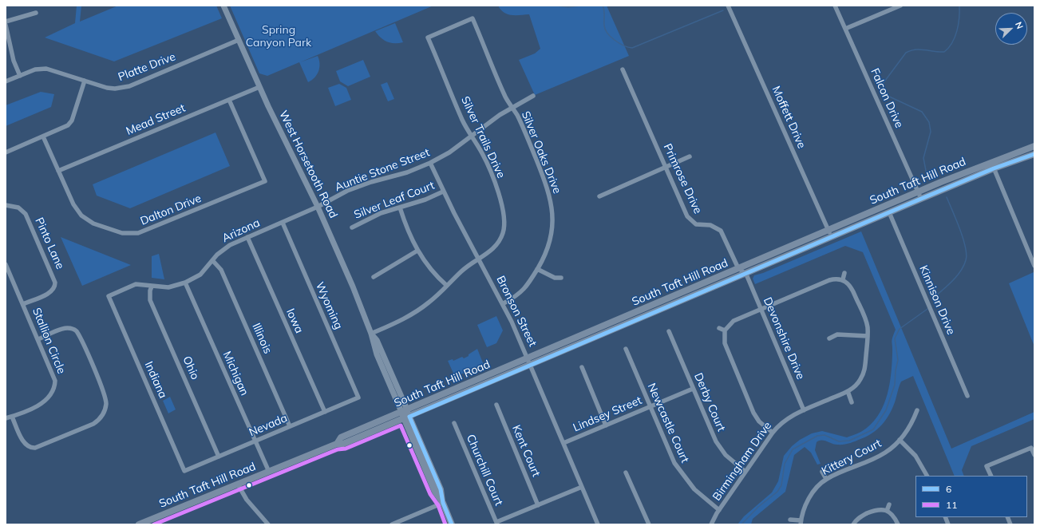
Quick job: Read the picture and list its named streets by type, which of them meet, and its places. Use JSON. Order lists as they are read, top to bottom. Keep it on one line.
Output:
{"streets":{"main road":["West Horsetooth Road","South Taft Hill Road"],"street":["Platte Drive","Falcon Drive","Moffett Drive","Mead Street","Silver Trails Drive","Silver Oaks Drive","Auntie Stone Street","Primrose Drive","Silver Leaf Court","Dalton Drive","Arizona","Pinto Lane","Kinnison Drive","Wyoming","Bronson Street","Iowa","Illinois","Devonshire Drive","Stallion Circle","Ohio","Michigan","Indiana","Derby Court","Lindsey Street","Newcastle Court","Nevada","Kent Court","Kittery Court","Birmingham Drive","Churchill Court"]},"crossings":[["Platte Drive","West Horsetooth Road"],["Falcon Drive","South Taft Hill Road"],["Moffett Drive","South Taft Hill Road"],["Mead Street","West Horsetooth Road"],["Mead Street","Dalton Drive"],["Silver Trails Drive","Silver Oaks Drive"],["Silver Trails Drive","West Horsetooth Road"],["Silver Trails Drive","Auntie Stone Street"],["Silver Trails Drive","Bronson Street"],["Silver Oaks Drive","Auntie Stone Street"],["Silver Oaks Drive","Bronson Street"],["West Horsetooth Road","Auntie Stone Street"],["West Horsetooth Road","South Taft Hill Road"],["West Horsetooth Road","Arizona"],["Auntie Stone Street","Arizona"],["Auntie Stone Street","Bronson Street"],["Primrose Drive","South Taft Hill Road"],["Primrose Drive","Devonshire Drive"],["South Taft Hill Road","Kinnison Drive"],["South Taft Hill Road","Bronson Street"],["South Taft Hill Road","Devonshire Drive"],["South Taft Hill Road","Michigan"],["Silver Leaf Court","Bronson Street"],["Arizona","Wyoming"],["Arizona","Iowa"],["Arizona","Illinois"],["Arizona","Ohio"],["Arizona","Michigan"],["Arizona","Indiana"],["Pinto Lane","Stallion Circle"],["Wyoming","Nevada"],["Bronson Street","Lindsey Street"],["Iowa","Nevada"],["Illinois","Nevada"],["Devonshire Drive","Birmingham Drive"],["Ohio","Nevada"],["Michigan","Nevada"],["Indiana","Nevada"],["Derby Court","Lindsey Street"],["Derby Court","Birmingham Drive"],["Lindsey Street","Newcastle Court"],["Newcastle Court","Birmingham Drive"]],"parks":["Spring Canyon Park"],"lines":["transit line 6","transit line 11"],"legend":["6","11"],"north":"top right"}
